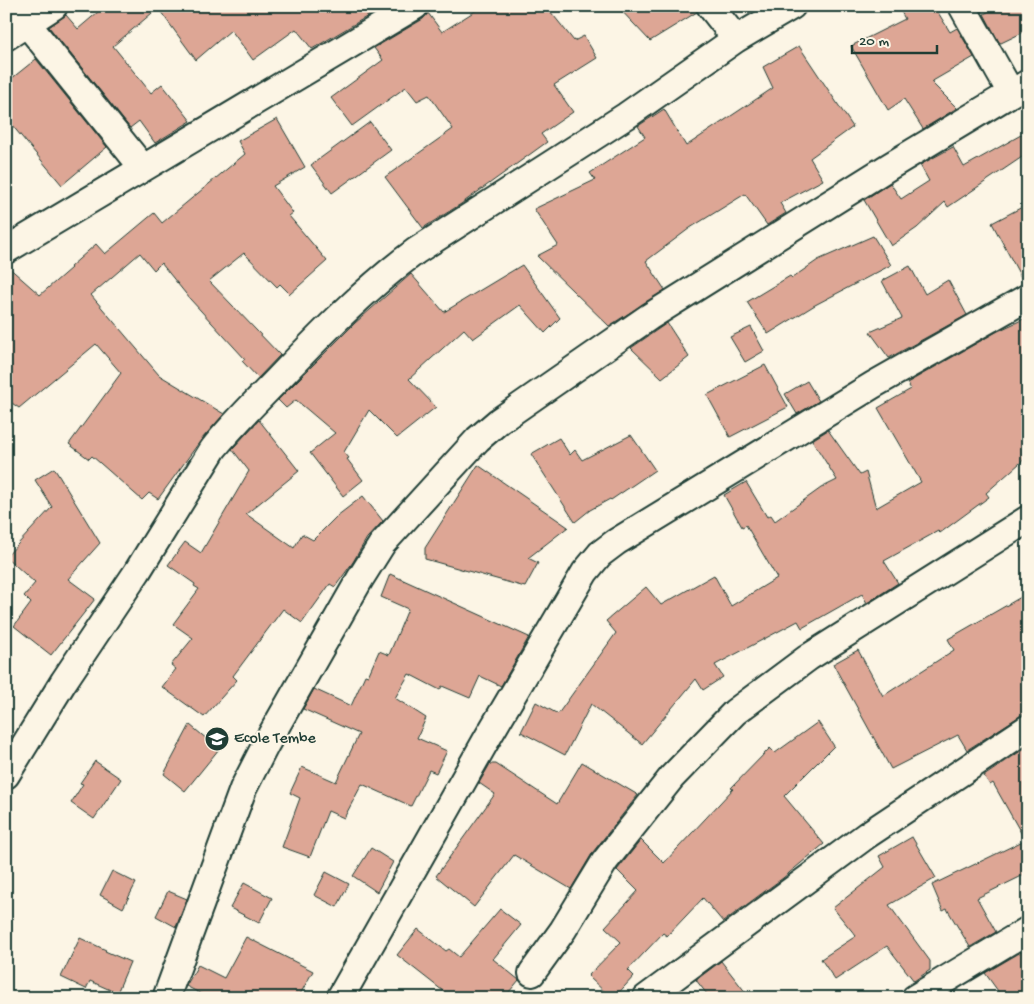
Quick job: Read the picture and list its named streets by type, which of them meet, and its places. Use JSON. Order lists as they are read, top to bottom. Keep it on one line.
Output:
{"places":{"school or university":["Ecole Tembe"]},"scale_bar":"20 m"}
